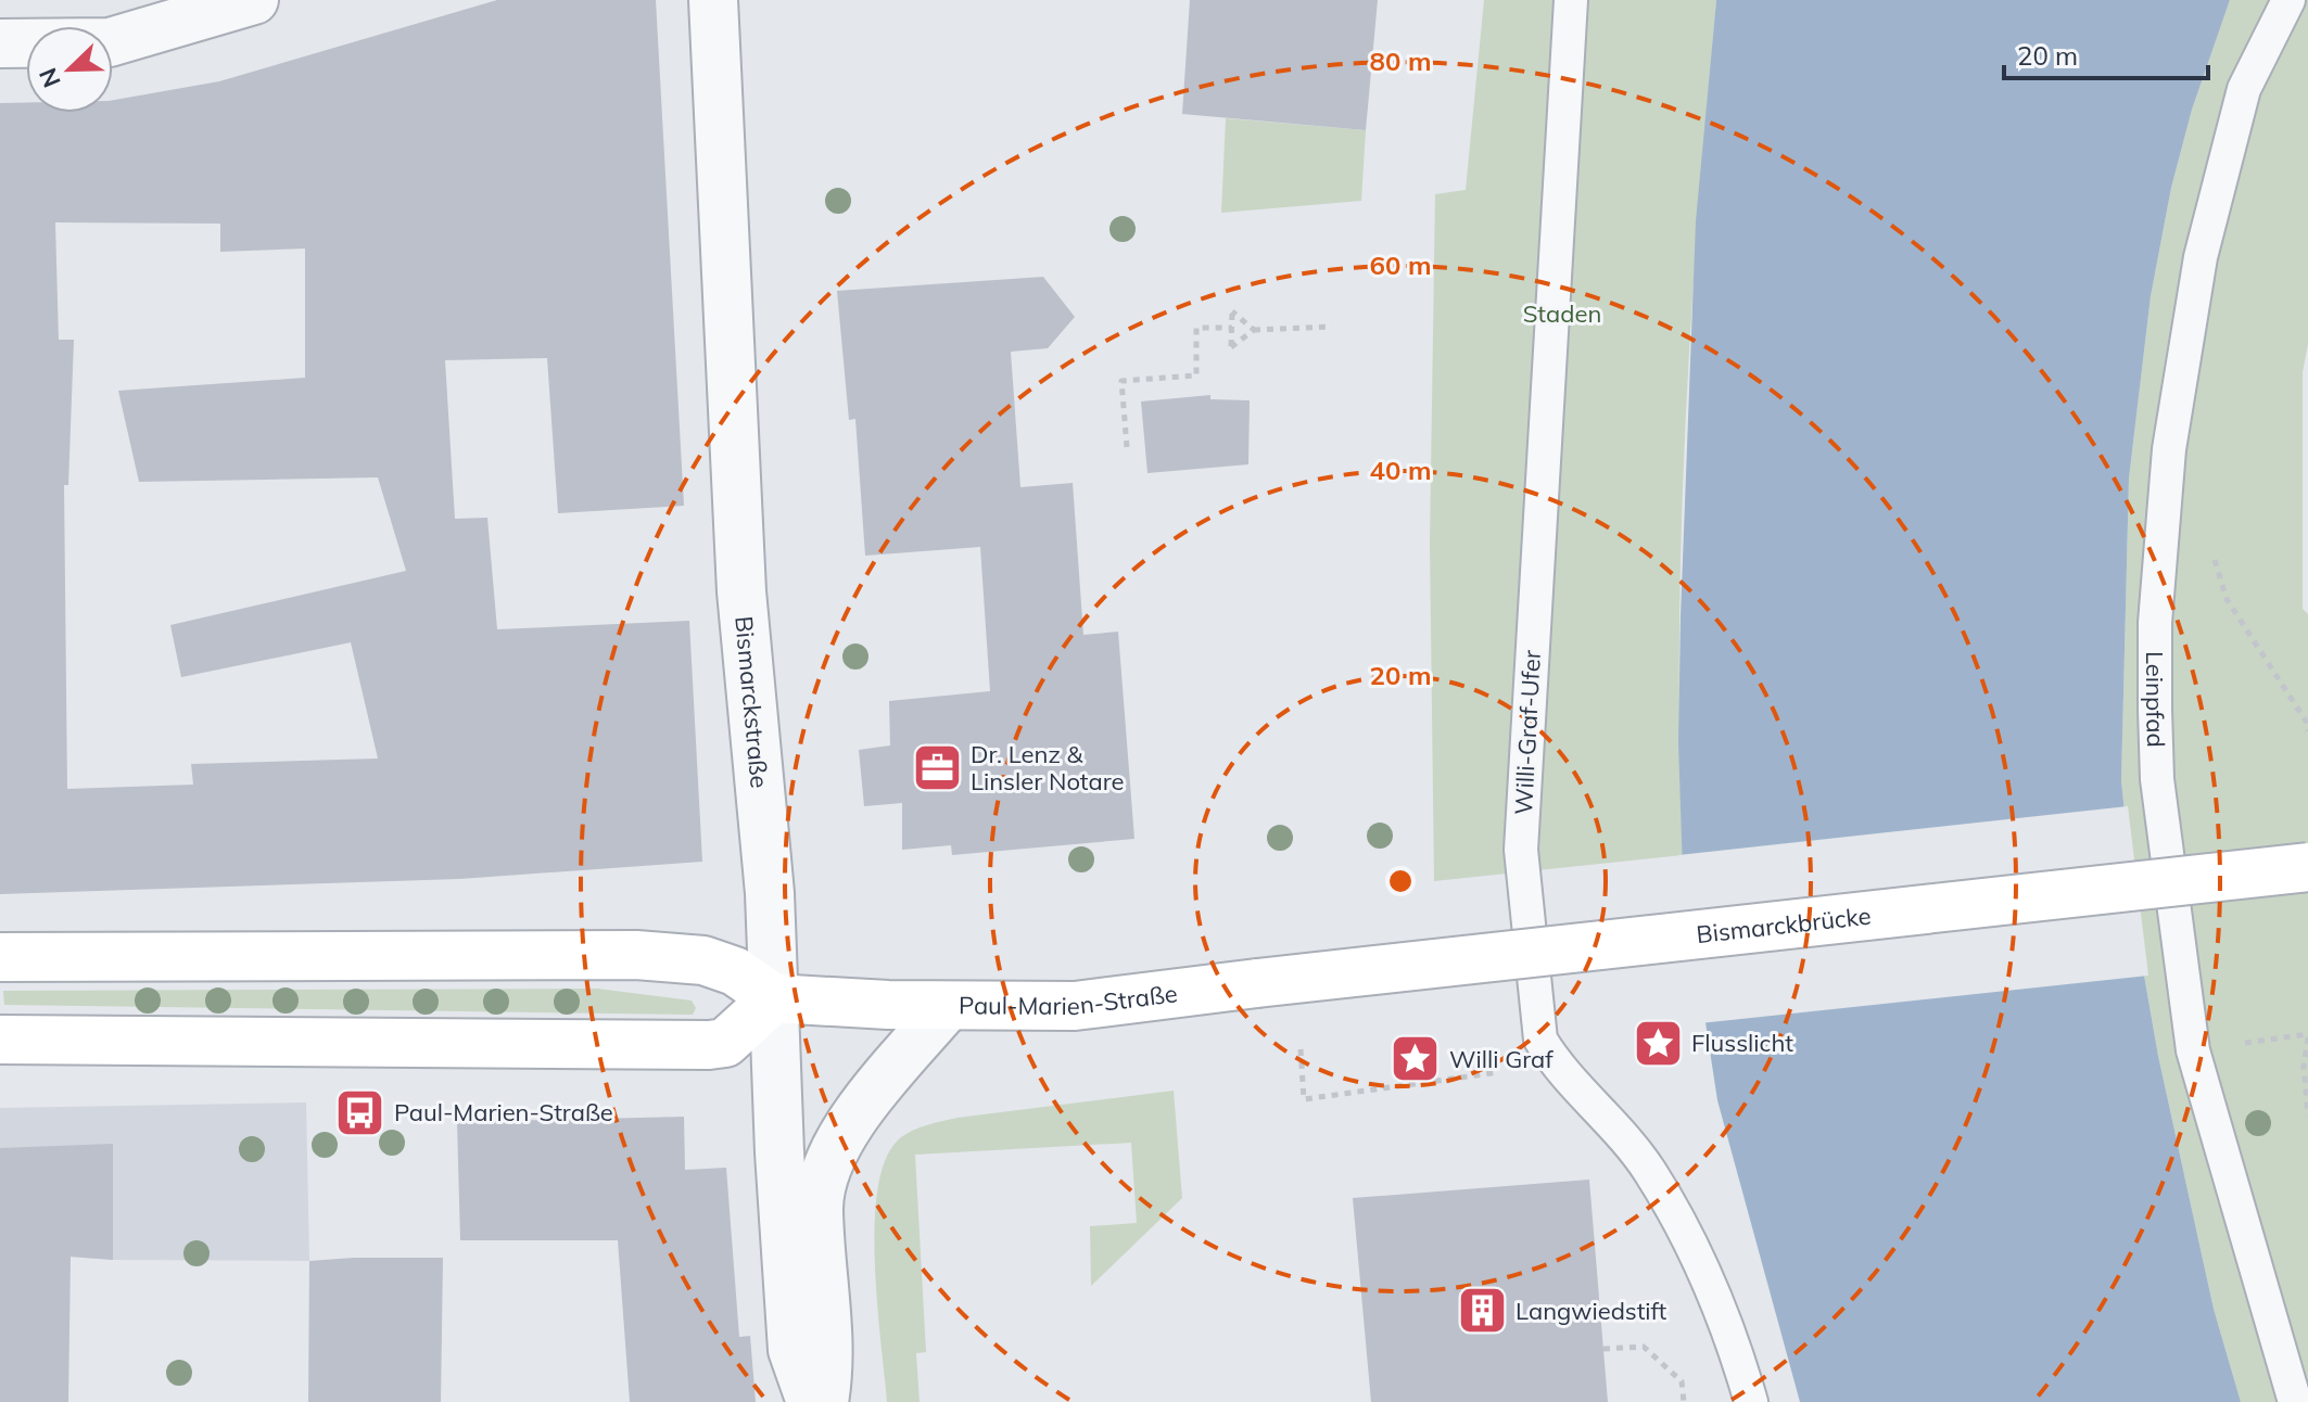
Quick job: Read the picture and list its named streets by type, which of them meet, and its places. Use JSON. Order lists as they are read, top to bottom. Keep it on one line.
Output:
{"streets":{"main road":["Bismarckbrücke","Paul-Marien-Straße"],"street":["Bismarckstraße"],"lane":["Leinpfad","Willi-Graf-Ufer"]},"crossings":[["Bismarckstraße","Paul-Marien-Straße"],["Bismarckbrücke","Paul-Marien-Straße"]],"parks":["Staden"],"places":{"office":["Dr. Lenz & Linsler Notare"],"place":["Flusslicht","Willi Graf"],"bus stop":["Paul-Marien-Straße"],"building":["Langwiedstift"]},"scale_bar":"20 m","north":"bottom left","rings":["80 m","60 m","40 m","20 m"]}
